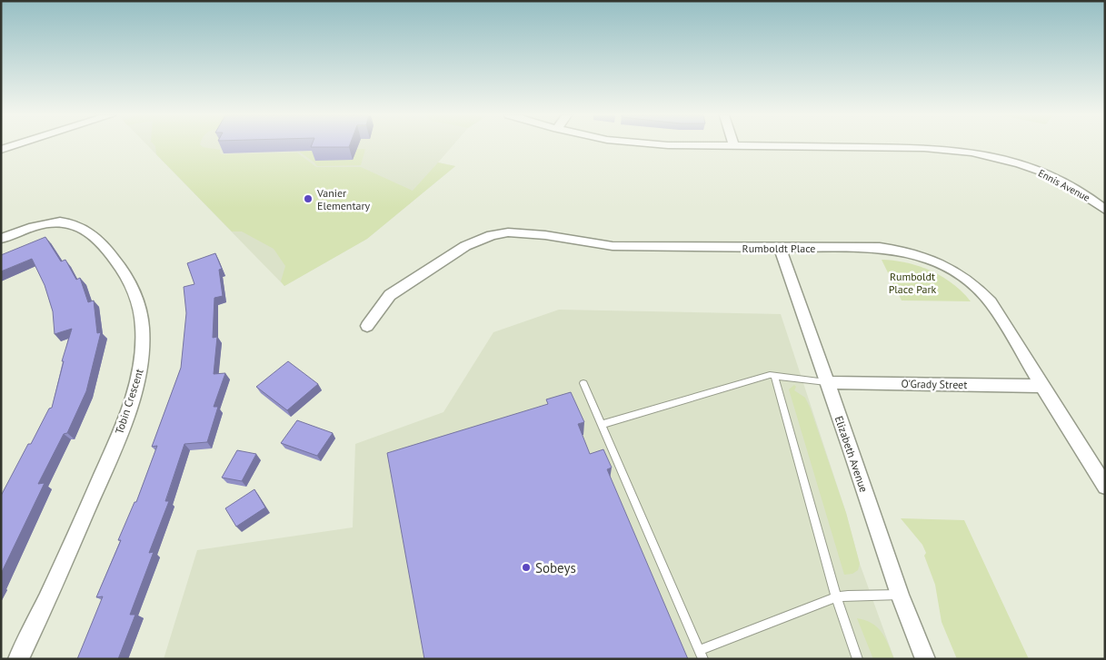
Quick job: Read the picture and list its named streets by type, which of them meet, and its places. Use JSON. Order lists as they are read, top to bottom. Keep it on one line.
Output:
{"streets":{"street":["Ennis Avenue","Rumboldt Place","O'Grady Street","Tobin Crescent","Elizabeth Avenue"]},"crossings":[["Rumboldt Place","O'Grady Street"],["Rumboldt Place","Elizabeth Avenue"],["O'Grady Street","Elizabeth Avenue"]],"parks":["Rumboldt Place Park"],"places":["Vanier Elementary","Sobeys"]}
